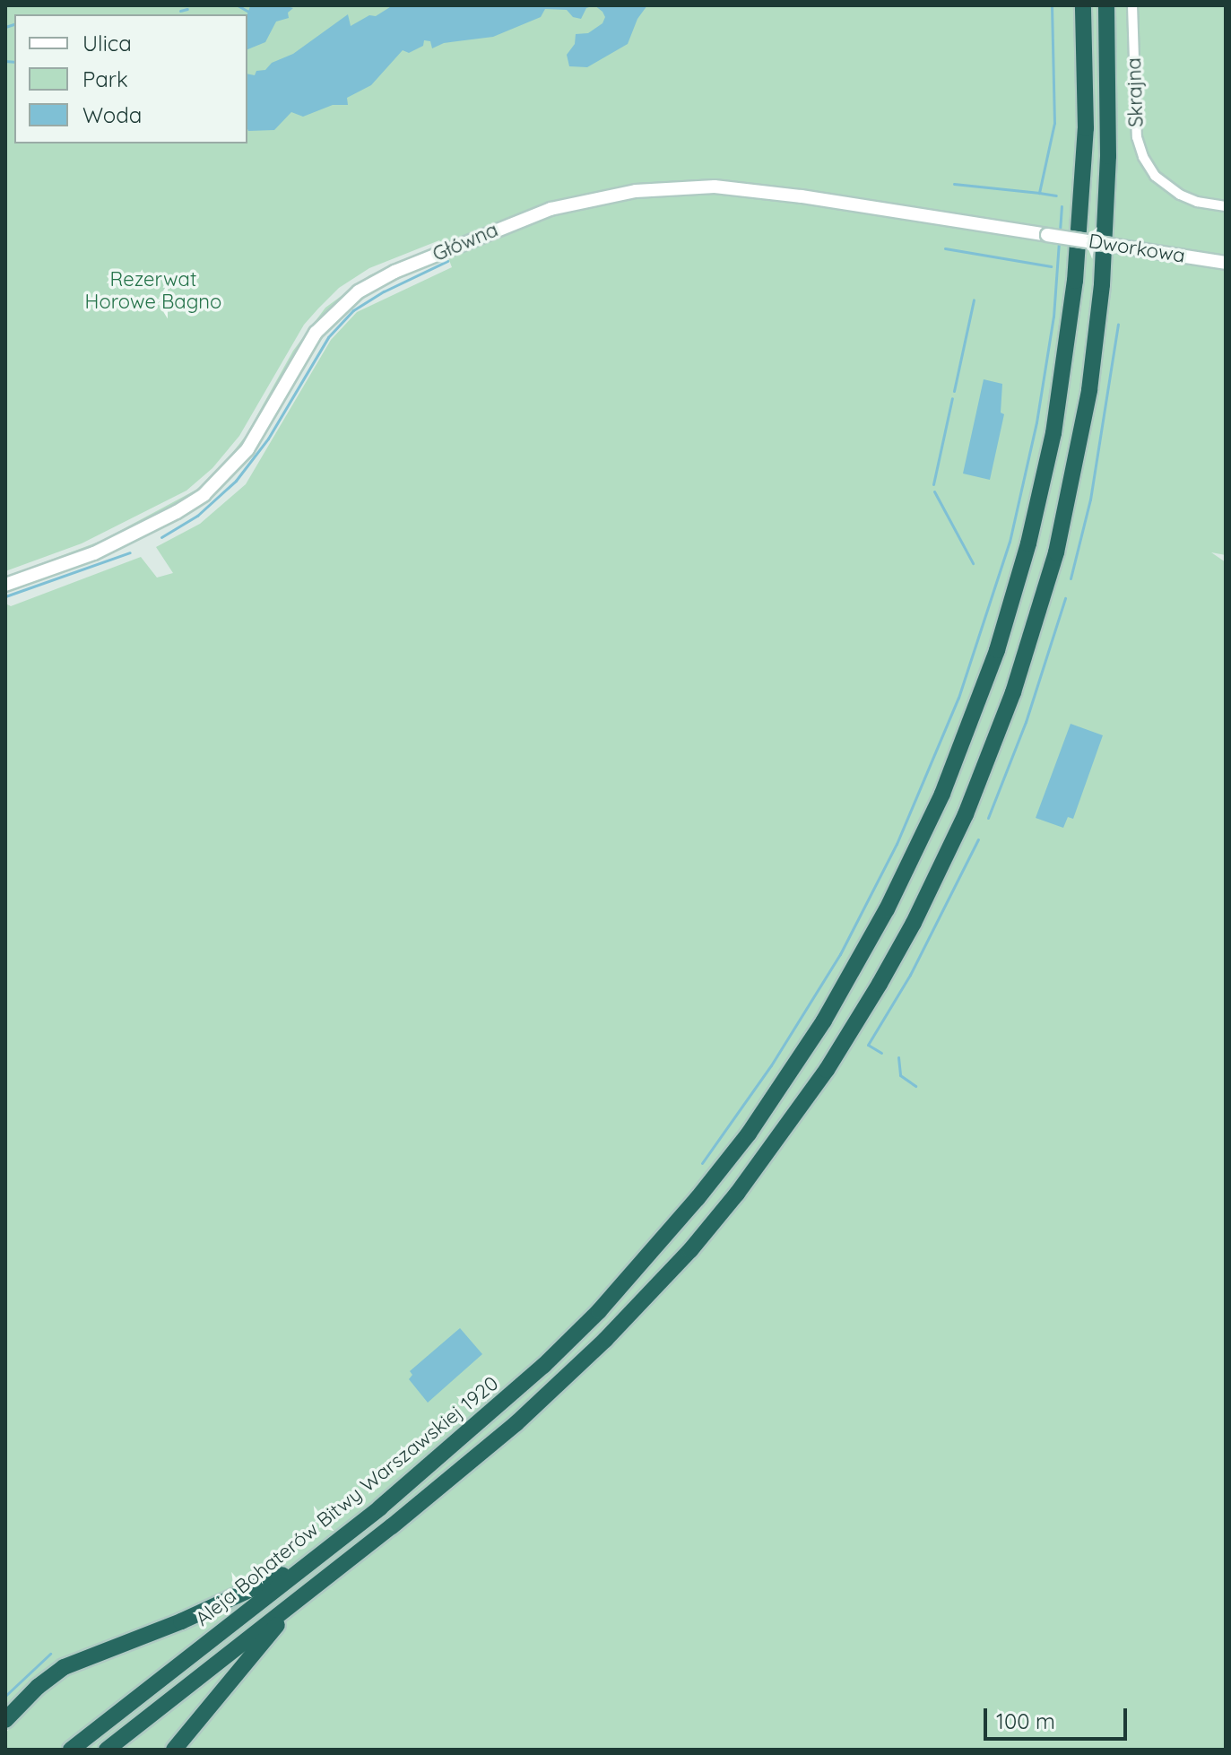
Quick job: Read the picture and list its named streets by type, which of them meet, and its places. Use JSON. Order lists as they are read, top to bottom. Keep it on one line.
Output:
{"streets":{"highway":["Aleja Bohaterów Bitwy Warszawskiej 1920"],"street":["Skrajna","Główna","Dworkowa"]},"crossings":[["Główna","Dworkowa"]],"parks":["Rezerwat Horowe Bagno"],"legend":["Ulica","Park","Woda"],"scale_bar":"100 m"}
